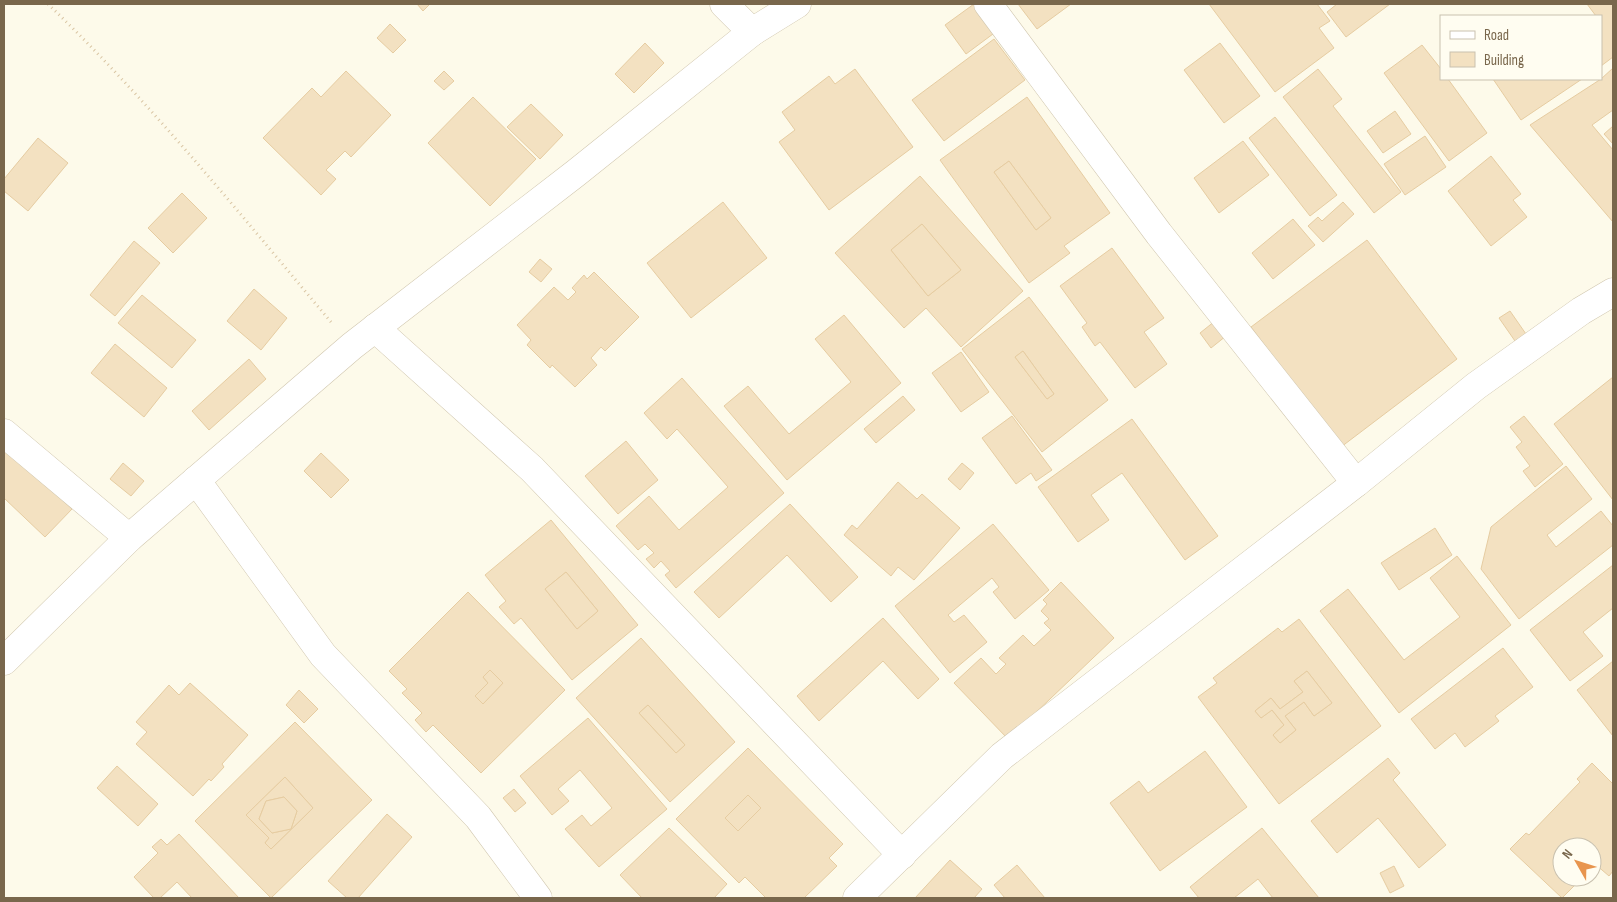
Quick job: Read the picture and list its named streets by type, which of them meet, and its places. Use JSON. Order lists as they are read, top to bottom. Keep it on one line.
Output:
{"legend":["Road","Building"],"north":"top left"}
